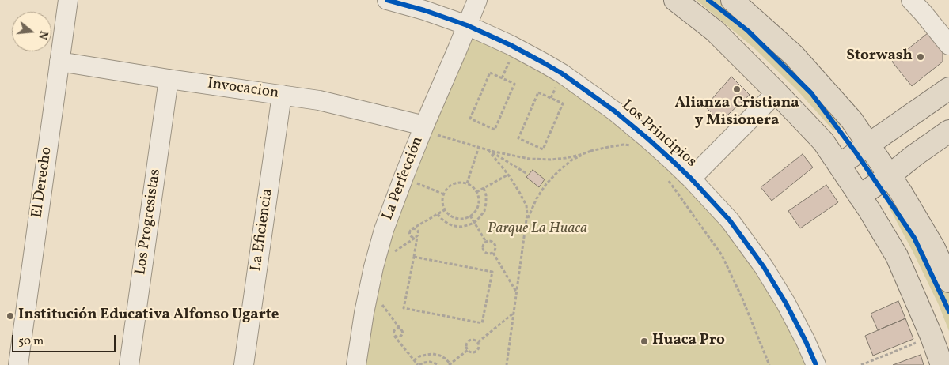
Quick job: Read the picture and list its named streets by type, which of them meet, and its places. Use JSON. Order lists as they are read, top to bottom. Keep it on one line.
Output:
{"streets":{"street":["Invocacion","Los Principios","La Perfección","El Derecho","Los Progresistas","La Eficiencia"]},"crossings":[["Invocacion","La Perfección"],["Invocacion","El Derecho"],["Invocacion","Los Progresistas"],["Invocacion","La Eficiencia"],["Los Principios","La Perfección"]],"parks":["Parque La Huaca"],"places":["Storwash","Alianza Cristiana y Misionera","Institución Educativa Alfonso Ugarte","Huaca Pro"],"scale_bar":"50 m","north":"right"}
